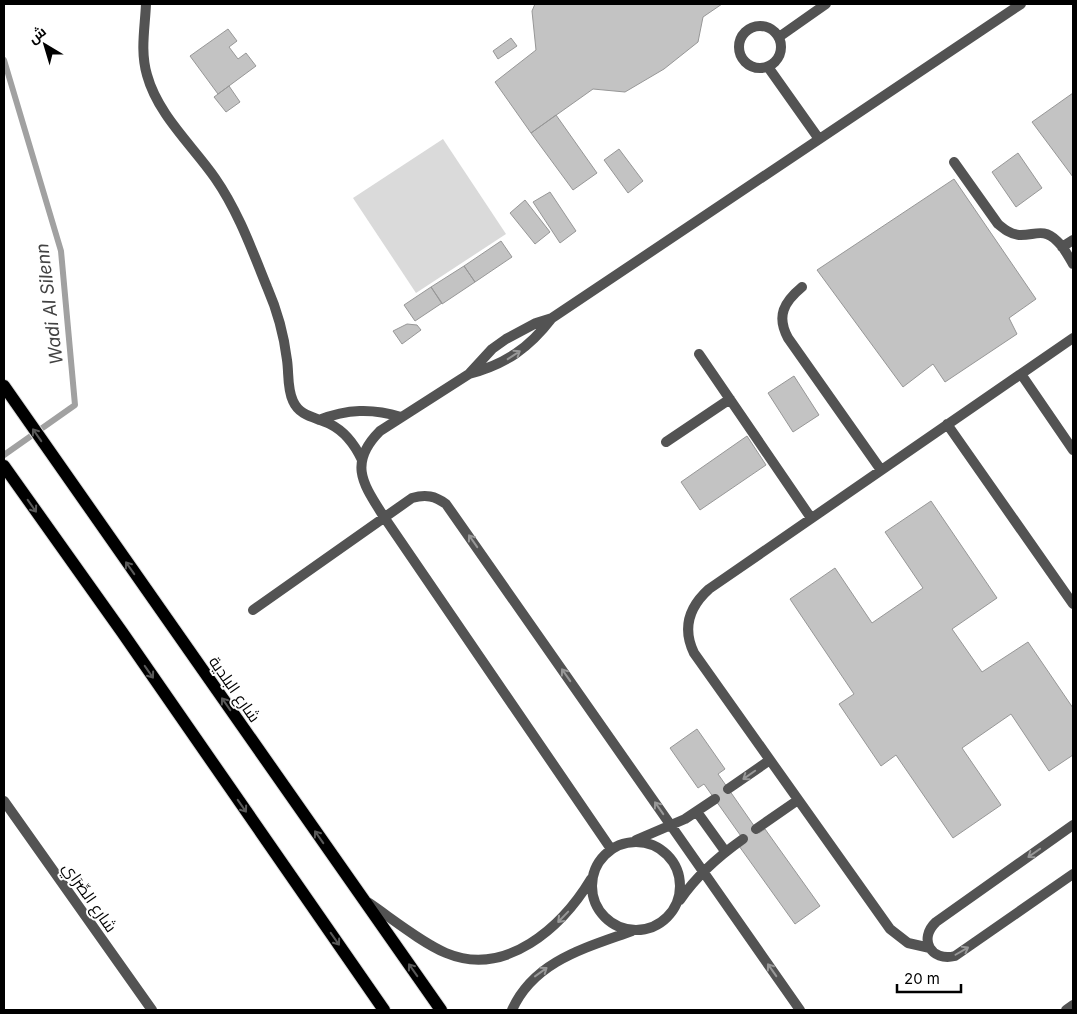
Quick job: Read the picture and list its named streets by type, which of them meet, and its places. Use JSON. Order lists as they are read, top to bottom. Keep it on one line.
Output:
{"streets":{"main road":["شارع البلدية"],"street":["شارع الصِّرَاي"]},"water":["Wadi Al Silenn"],"scale_bar":"20 m","north":"top left"}
